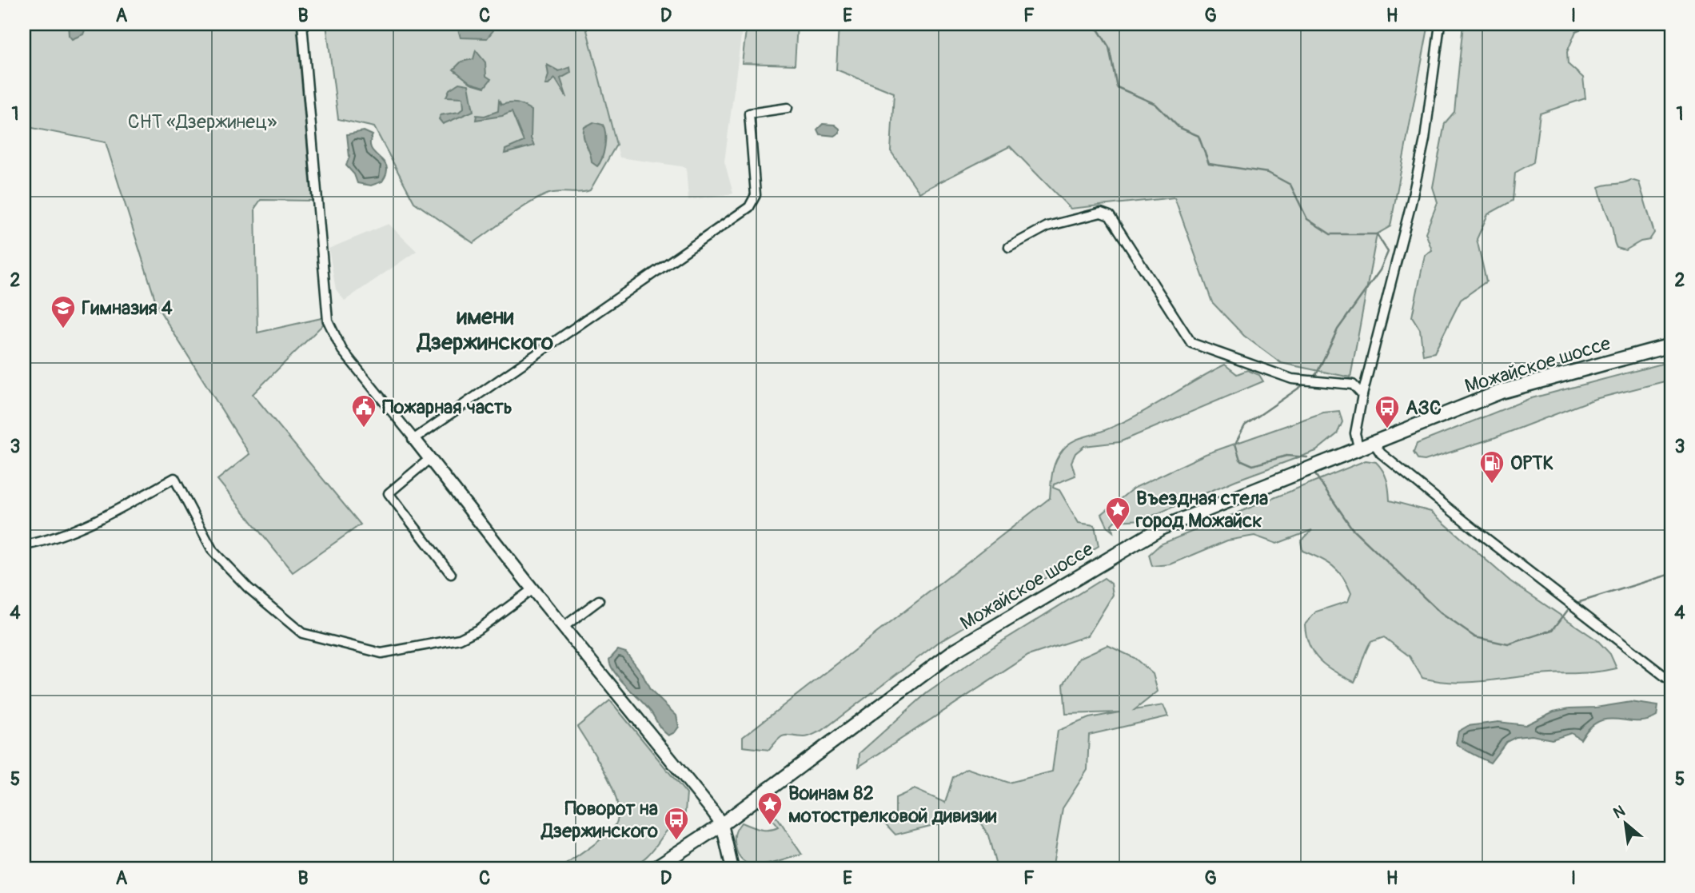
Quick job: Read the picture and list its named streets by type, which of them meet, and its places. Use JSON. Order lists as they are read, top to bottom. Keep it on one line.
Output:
{"streets":{"main road":["Можайское шоссе"]},"districts":["имени Дзержинского"],"parks":["СНТ «Дзержинец»"],"places":{"school or university":["Гимназия 4"],"public building":["Пожарная часть"],"bus stop":["АЗС","Поворот на Дзержинского"],"fuel station":["ОРТК"],"place":["Въездная стела город Можайск","Воинам 82 мотострелковой дивизии"]},"north":"top left","grid":{"columns":["A","B","C","D","E","F","G","H","I"],"rows":["1","2","3","4","5"]}}
